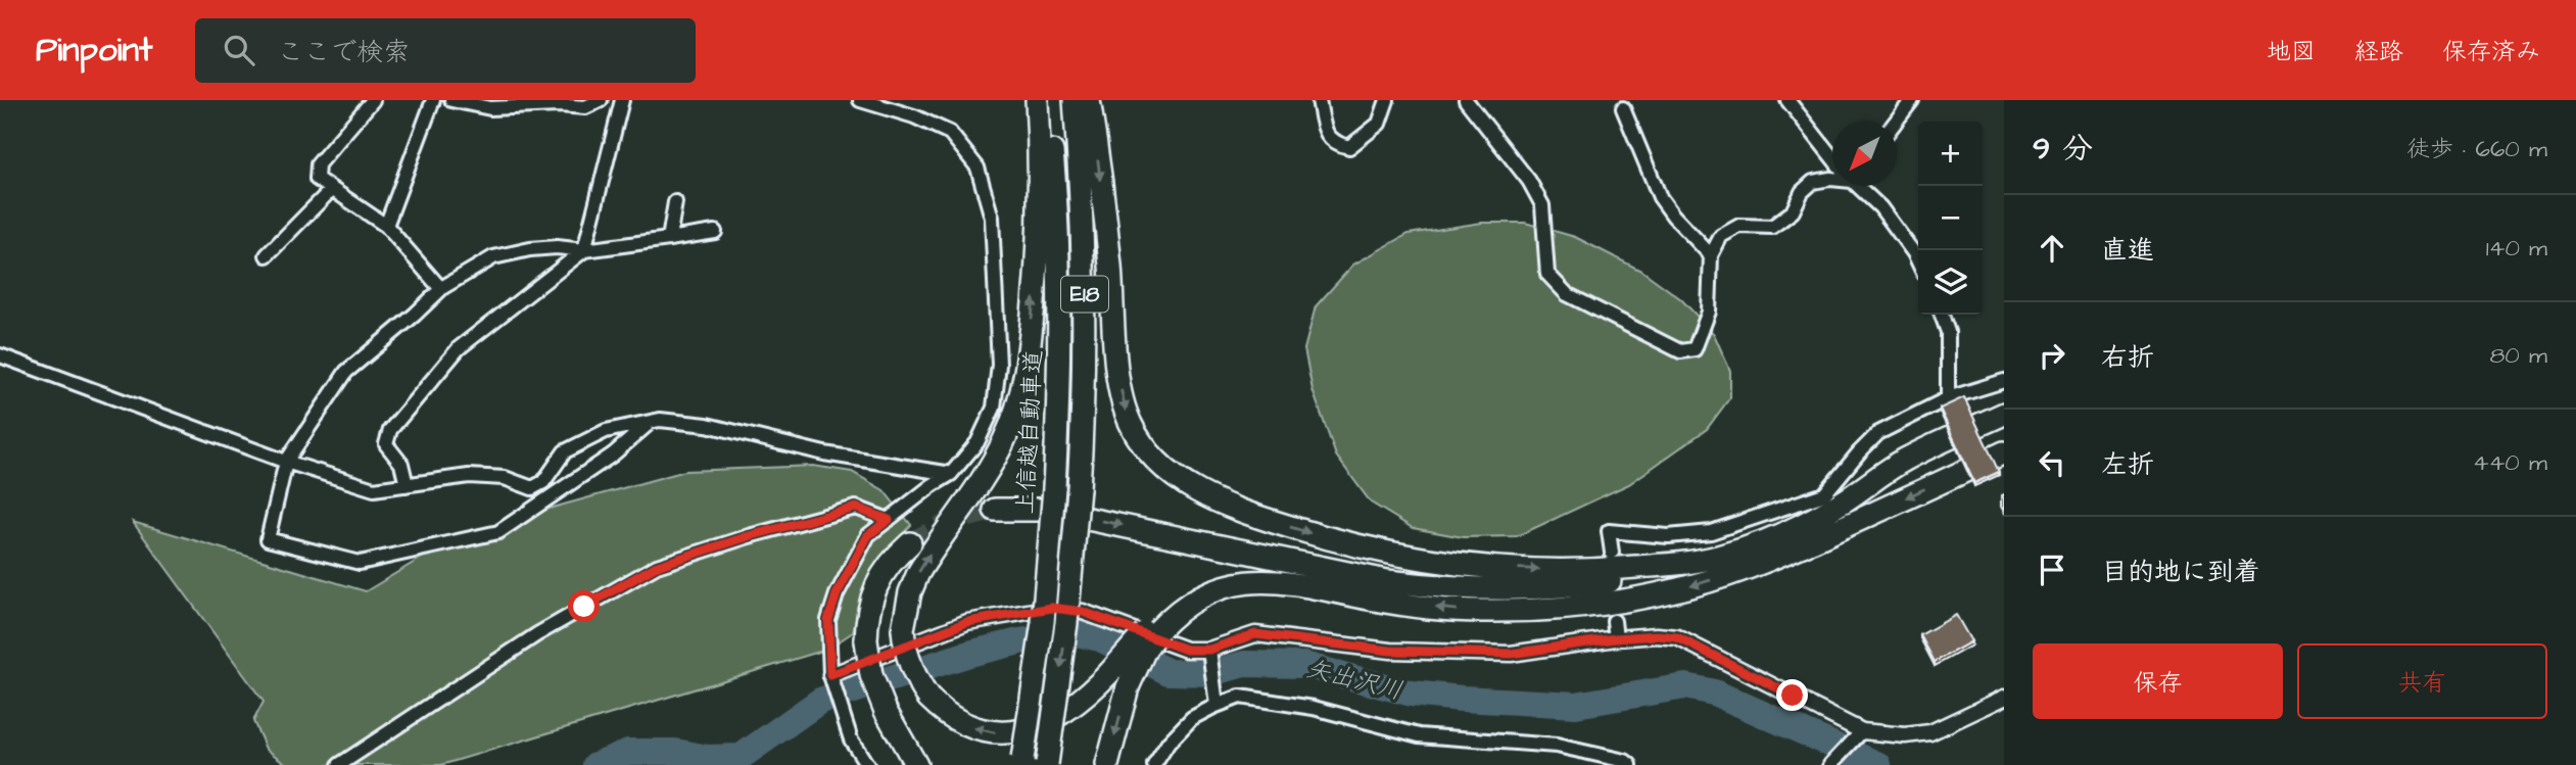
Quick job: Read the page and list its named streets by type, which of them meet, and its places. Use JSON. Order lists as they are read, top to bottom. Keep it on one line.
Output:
{"streets":{"highway":["E18","上信越自動車道"]},"water":["矢出沢川"],"north":"bottom left","page":{"header":"Pinpoint","search":"ここで検索","nav":["地図","経路","保存済み"],"heading":["9 分","徒歩 · 660 m"],"map_buttons":["+","−"],"list":[["直進","140 m"],["右折","80 m"],["左折","440 m"],"目的地に到着"],"buttons":["保存","共有"]}}
